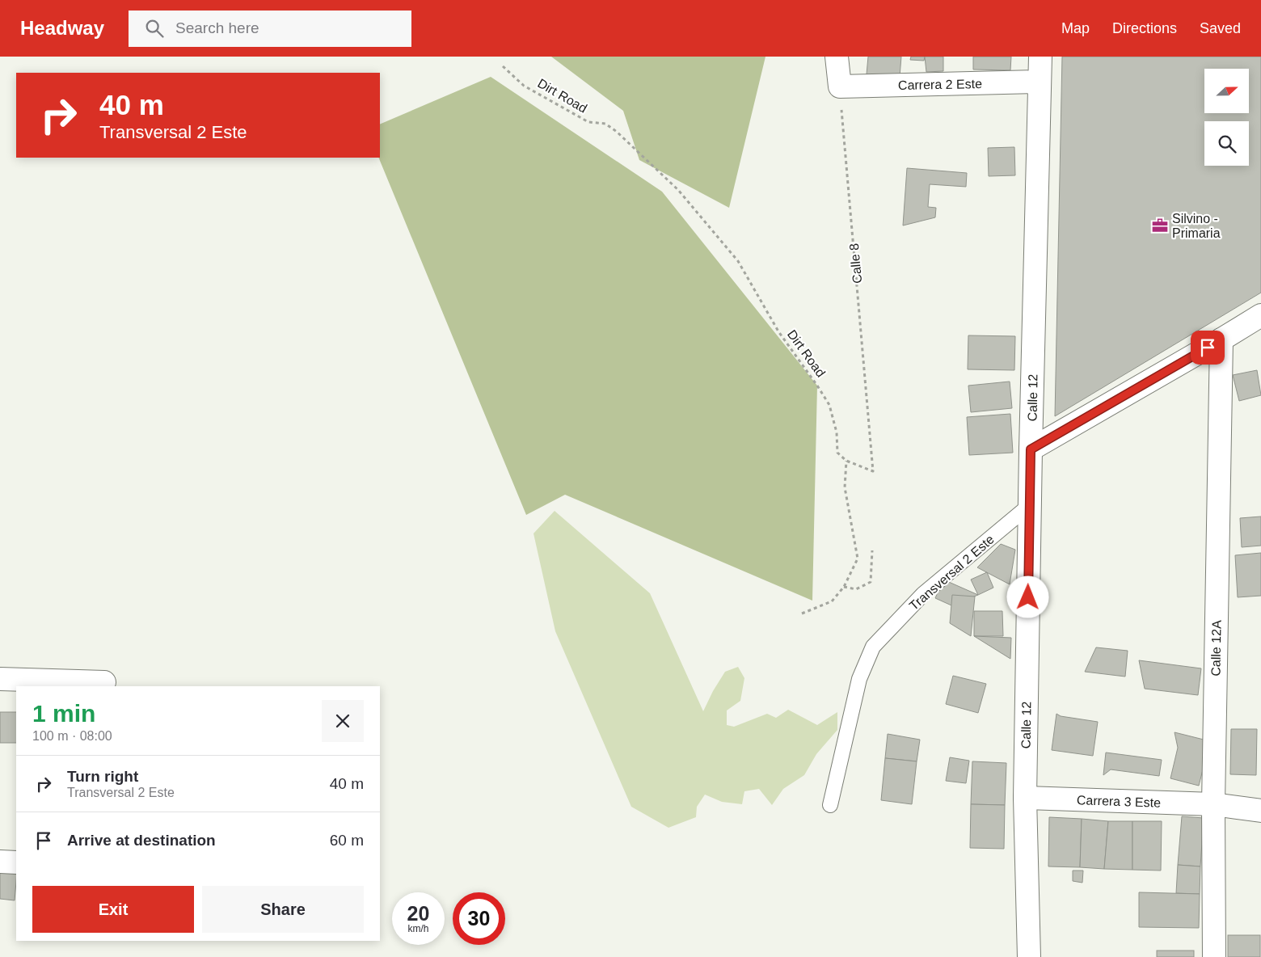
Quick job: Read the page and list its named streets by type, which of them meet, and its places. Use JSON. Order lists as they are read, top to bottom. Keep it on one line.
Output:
{"streets":{"street":["Carrera 2 Este","Calle 12","Calle 12A","Carrera 3 Este"],"lane":["Transversal 2 Este"],"path":["Dirt Road","Calle 8"]},"crossings":[["Carrera 2 Este","Calle 8"],["Carrera 2 Este","Calle 12"],["Dirt Road","Calle 8"],["Calle 12","Transversal 2 Este"],["Calle 12","Carrera 3 Este"],["Calle 12A","Carrera 3 Este"]],"places":{"office":["Silvino - Primaria"]},"north":"right","page":{"header":"Headway","search":"Search here","nav":["Map","Directions","Saved"],"turn":["40 m","Transversal 2 Este"],"heading":["1 min","100 m · 08:00"],"list":[{"name":"Turn right","note":"Transversal 2 Este","value":"40 m"},{"name":"Arrive at destination","value":"60 m"}],"buttons":["Exit","Share"],"speed":"20 km/h","limit":"30"}}
